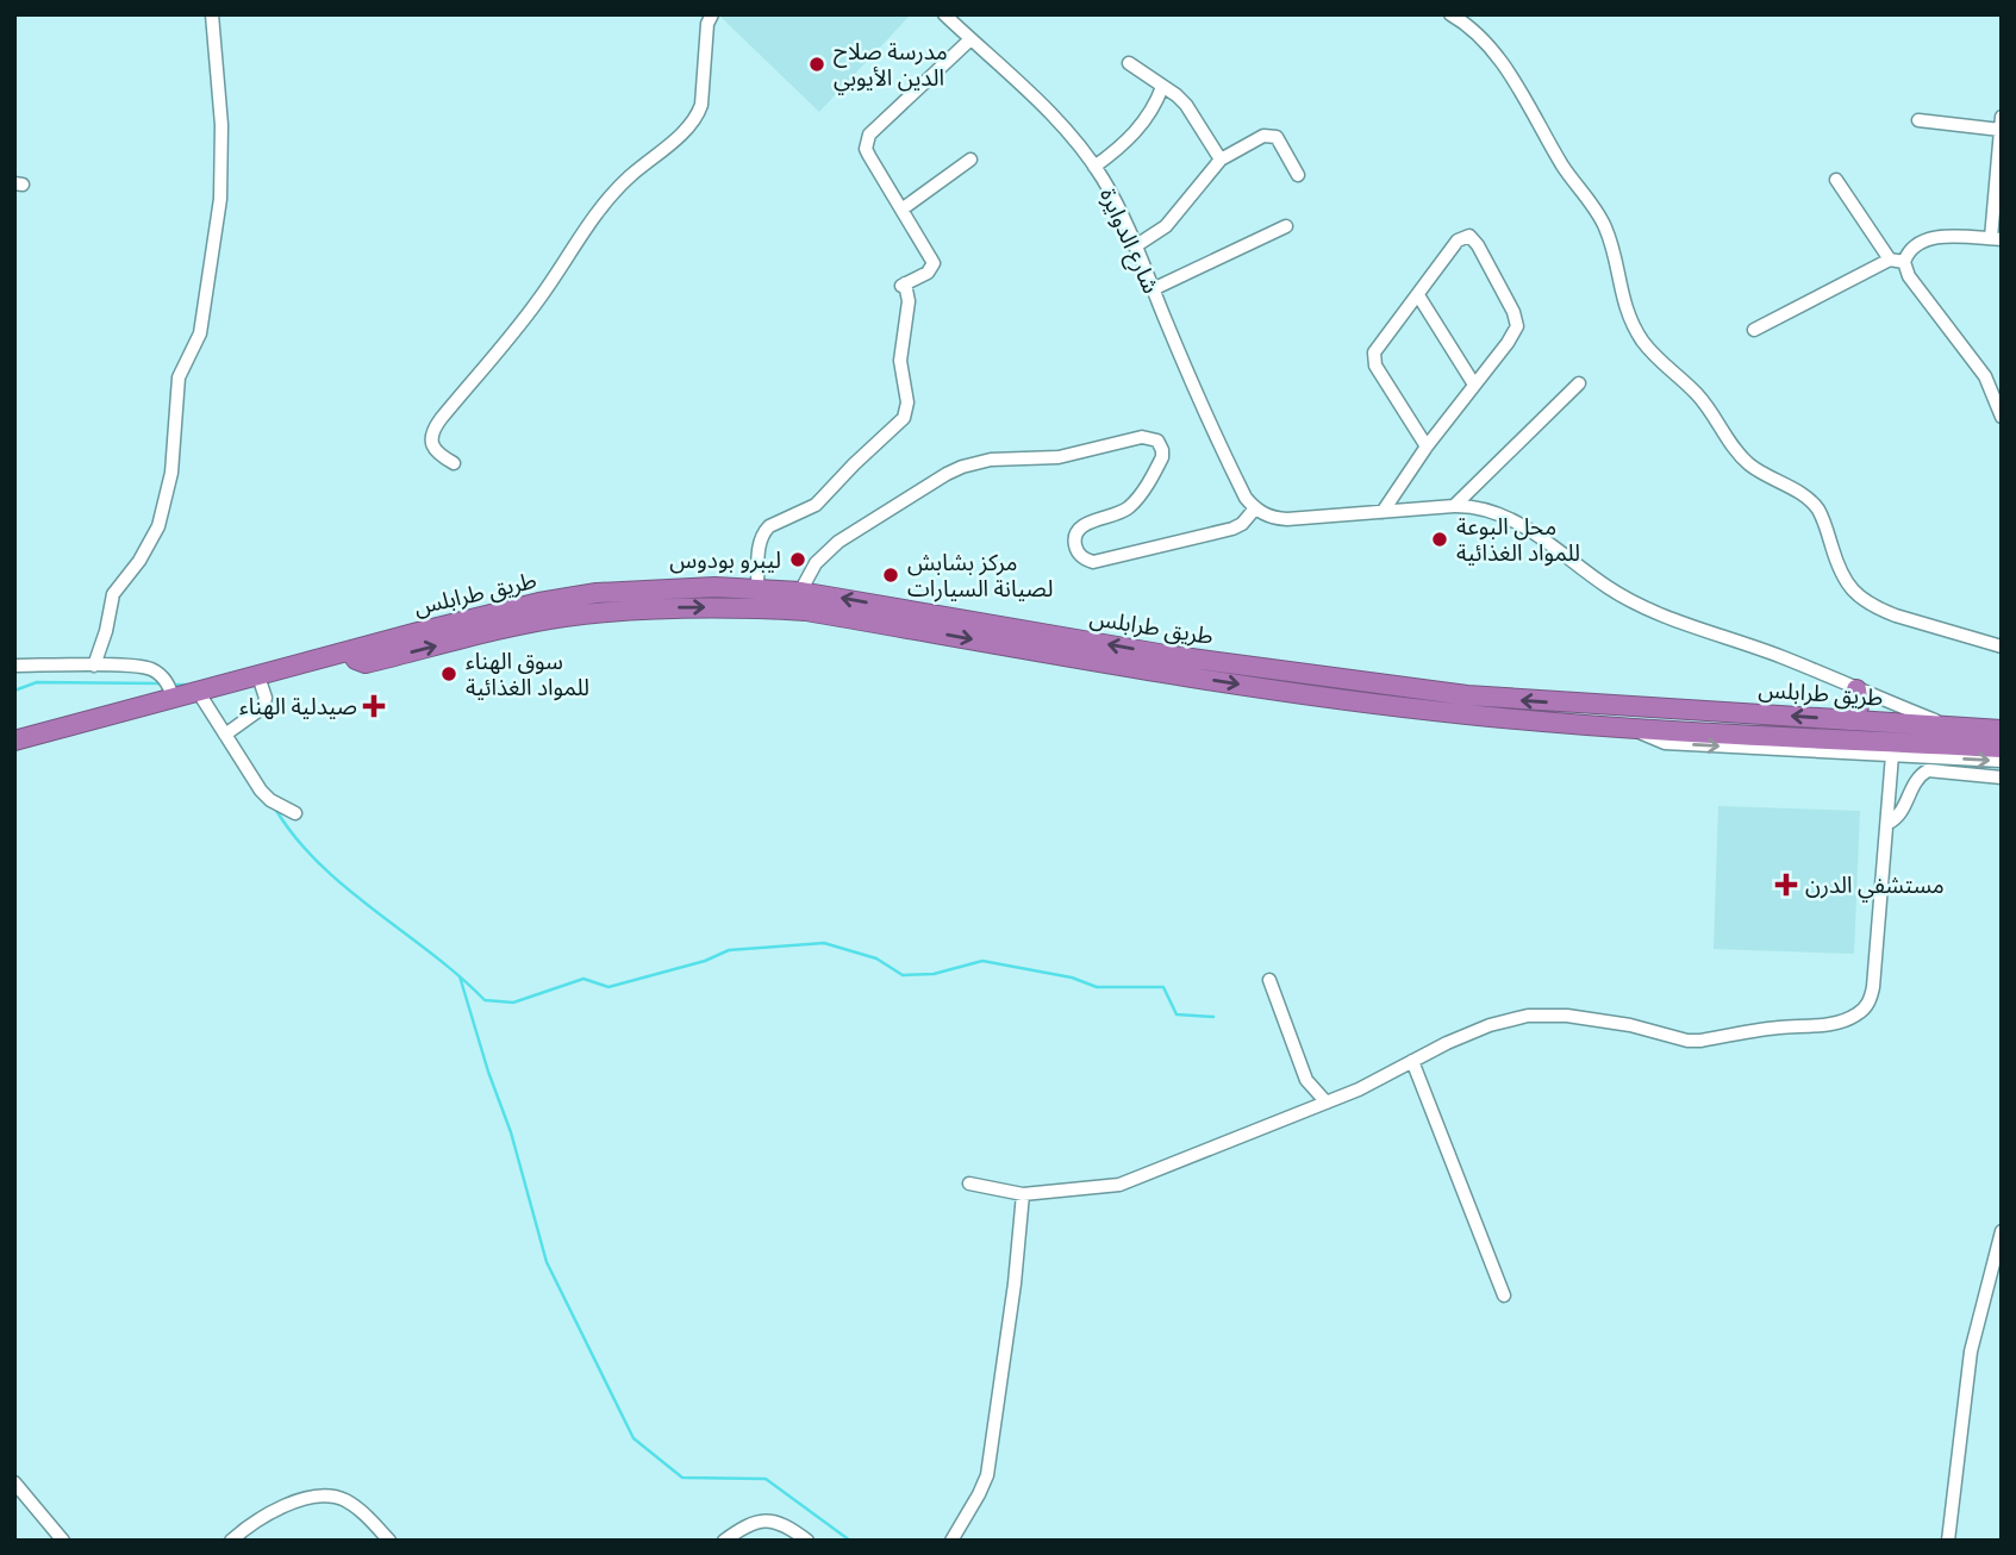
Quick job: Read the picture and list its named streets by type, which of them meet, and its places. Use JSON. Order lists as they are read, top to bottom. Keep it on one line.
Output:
{"streets":{"highway":["طريق طرابلس"],"street":["شارع الدوايرة"]},"places":{"other":["مدرسة صلاح الدين الأيوبي","محل البوعة للمواد الغذائية","ليبرو بودوس","مركز بشابش لصيانة السيارات","سوق الهناء للمواد الغذائية"],"health":["صيدلية الهناء","مستشفي الدرن"]}}
